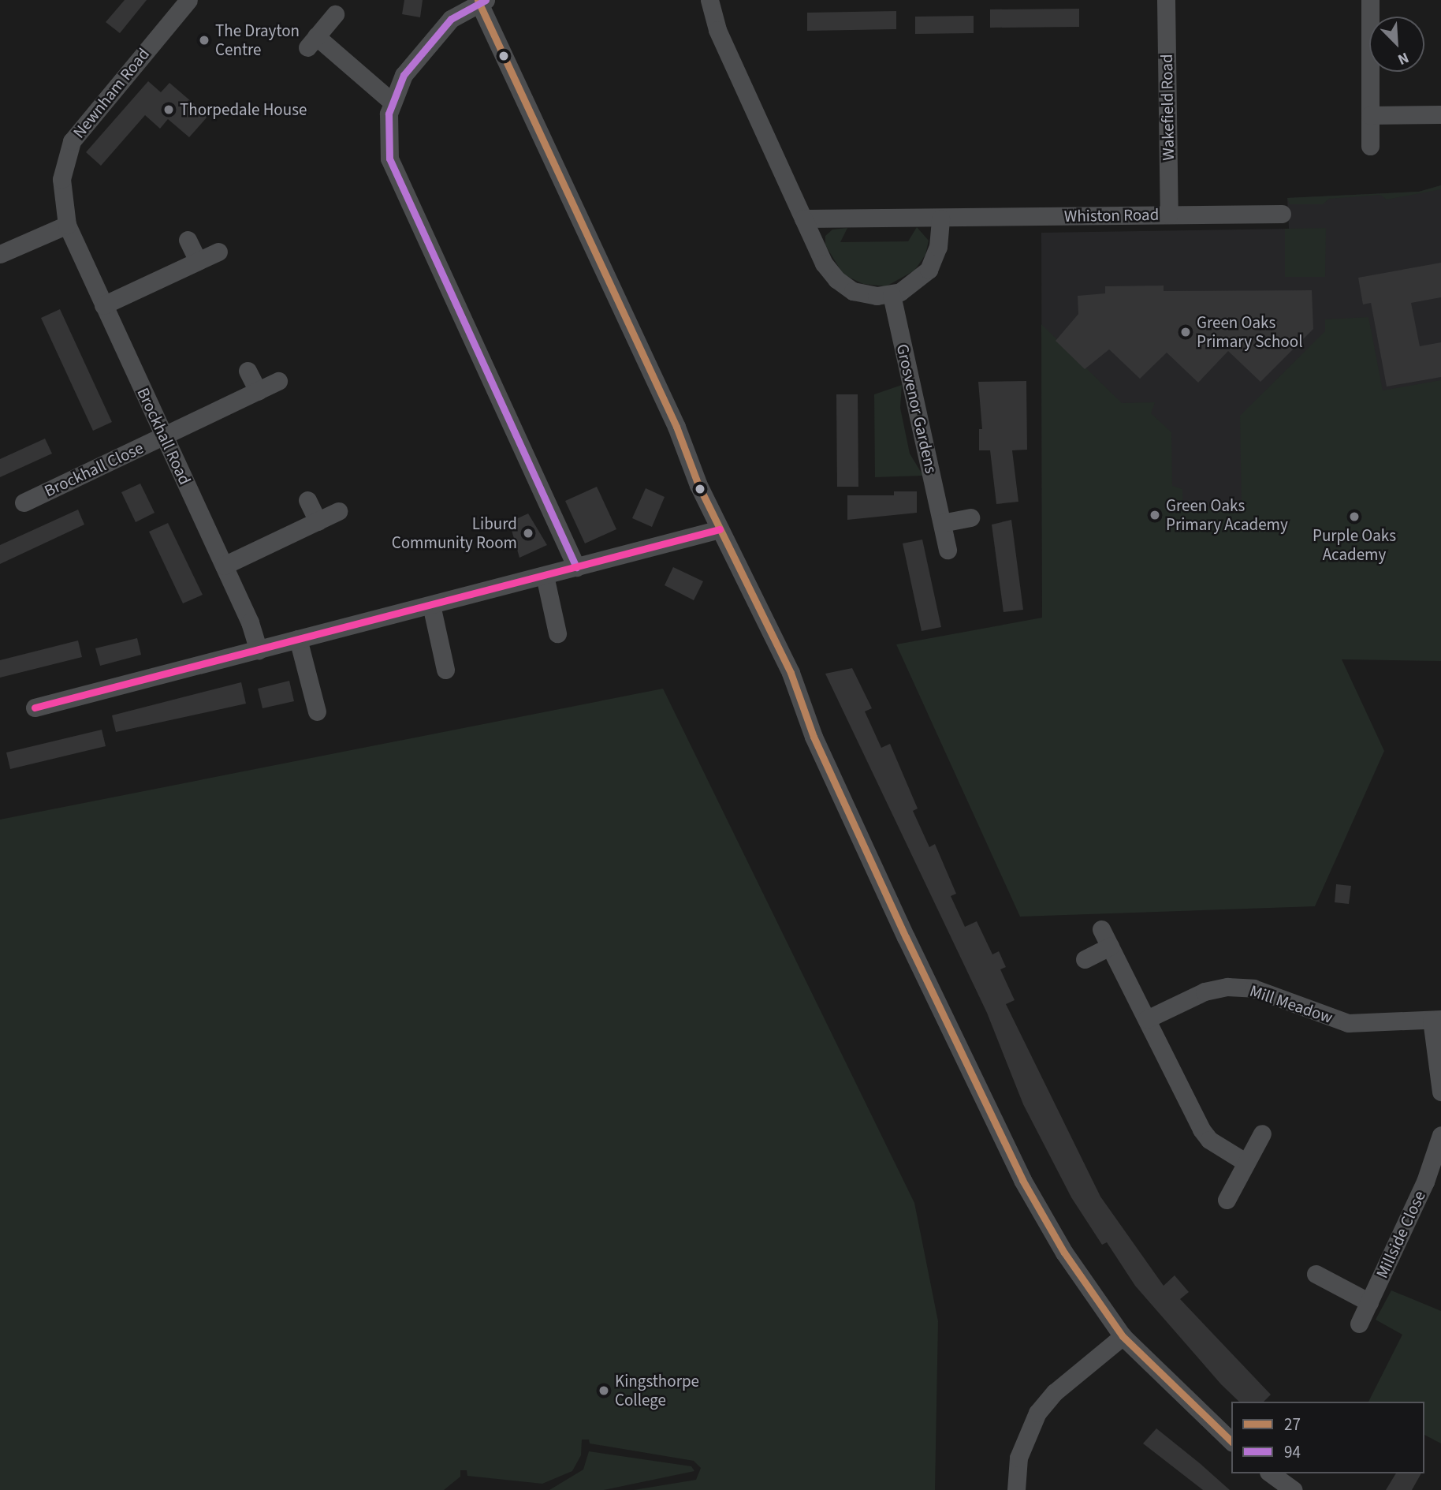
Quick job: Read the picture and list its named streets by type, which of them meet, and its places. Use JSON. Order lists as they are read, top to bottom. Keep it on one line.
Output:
{"streets":{"street":["Newnham Road","Wakefield Road","Whiston Road","Grosvenor Gardens","Brockhall Road","Brockhall Close","Mill Meadow","Millside Close"]},"crossings":[["Newnham Road","Brockhall Road"],["Wakefield Road","Whiston Road"],["Brockhall Road","Brockhall Close"]],"places":["The Drayton Centre","Thorpedale House","Green Oaks Primary School","Green Oaks Primary Academy","Purple Oaks Academy","Liburd Community Room","Kingsthorpe College"],"lines":["transit line 27","transit line 94"],"legend":["27","94"],"north":"bottom right"}
